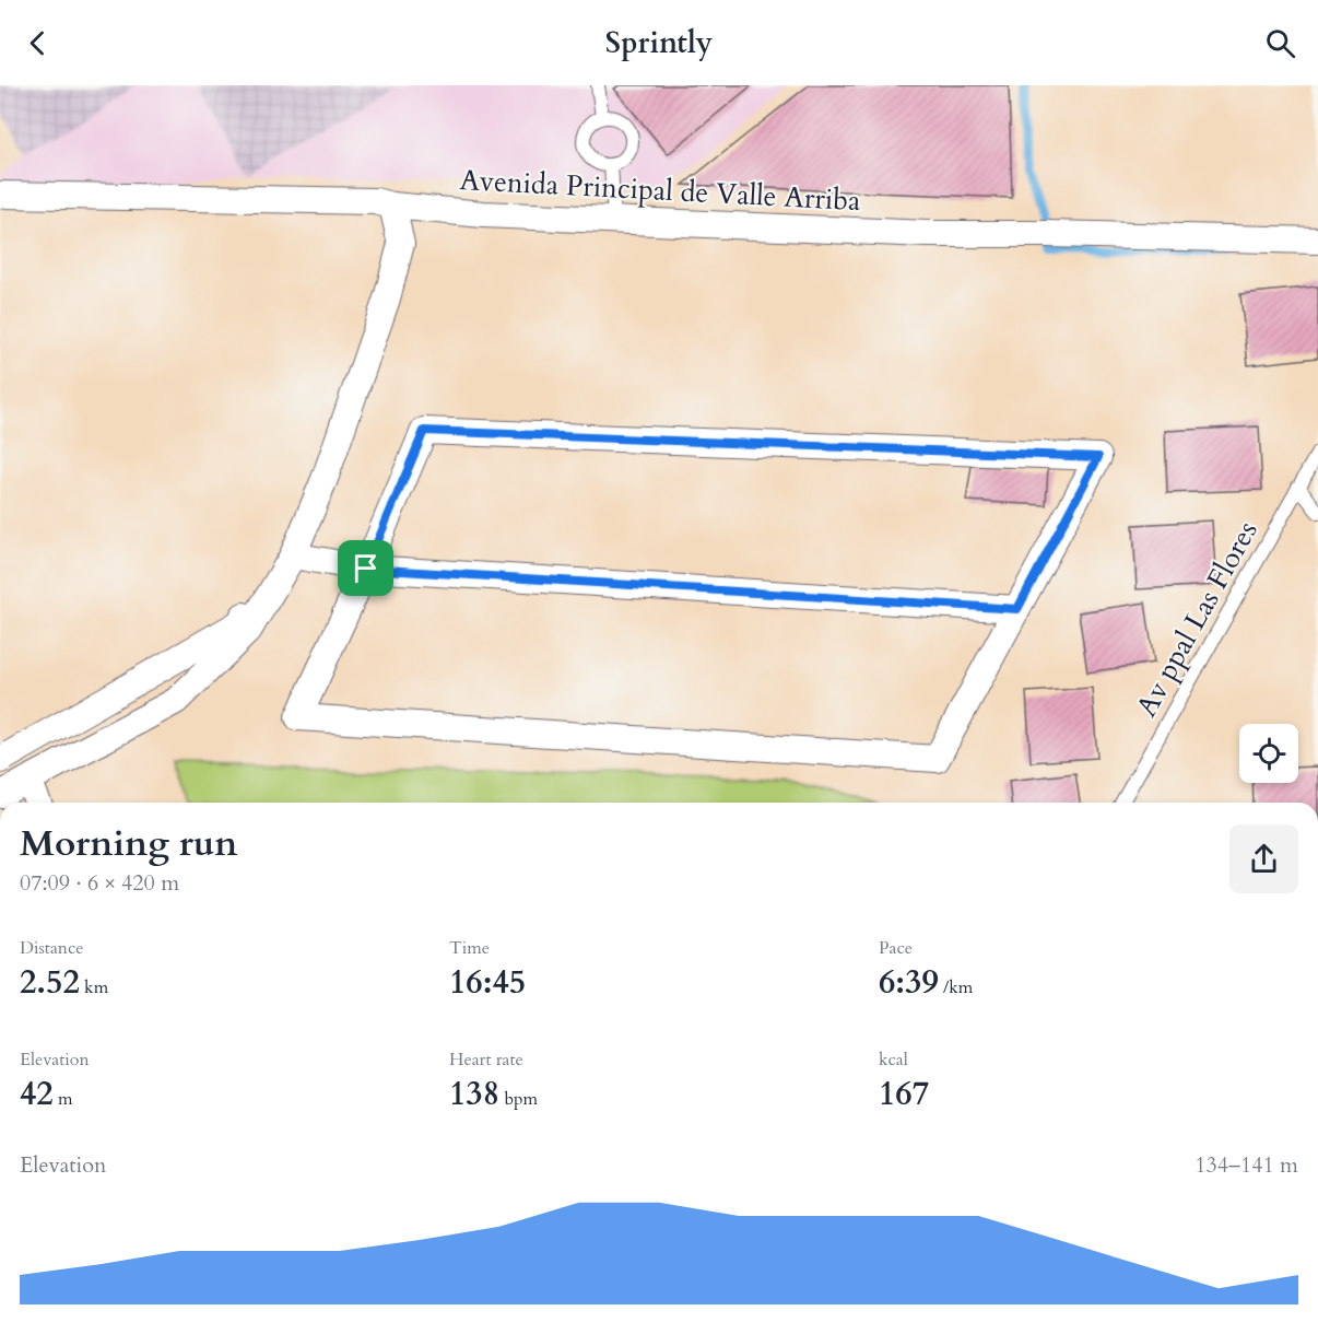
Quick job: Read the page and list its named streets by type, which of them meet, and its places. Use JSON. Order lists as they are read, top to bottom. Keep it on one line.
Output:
{"streets":{"street":["Avenida Principal de Valle Arriba"],"lane":["Av ppal Las Flores"]},"page":{"header":"Sprintly","heading":["Morning run","07:09 · 6 × 420 m"],"stats":[["Distance","2.52 km"],["Time","16:45"],["Pace","6:39 /km"],["Elevation","42 m"],["Heart rate","138 bpm"],["kcal","167"]],"chart":["Elevation","134–141 m"]}}
